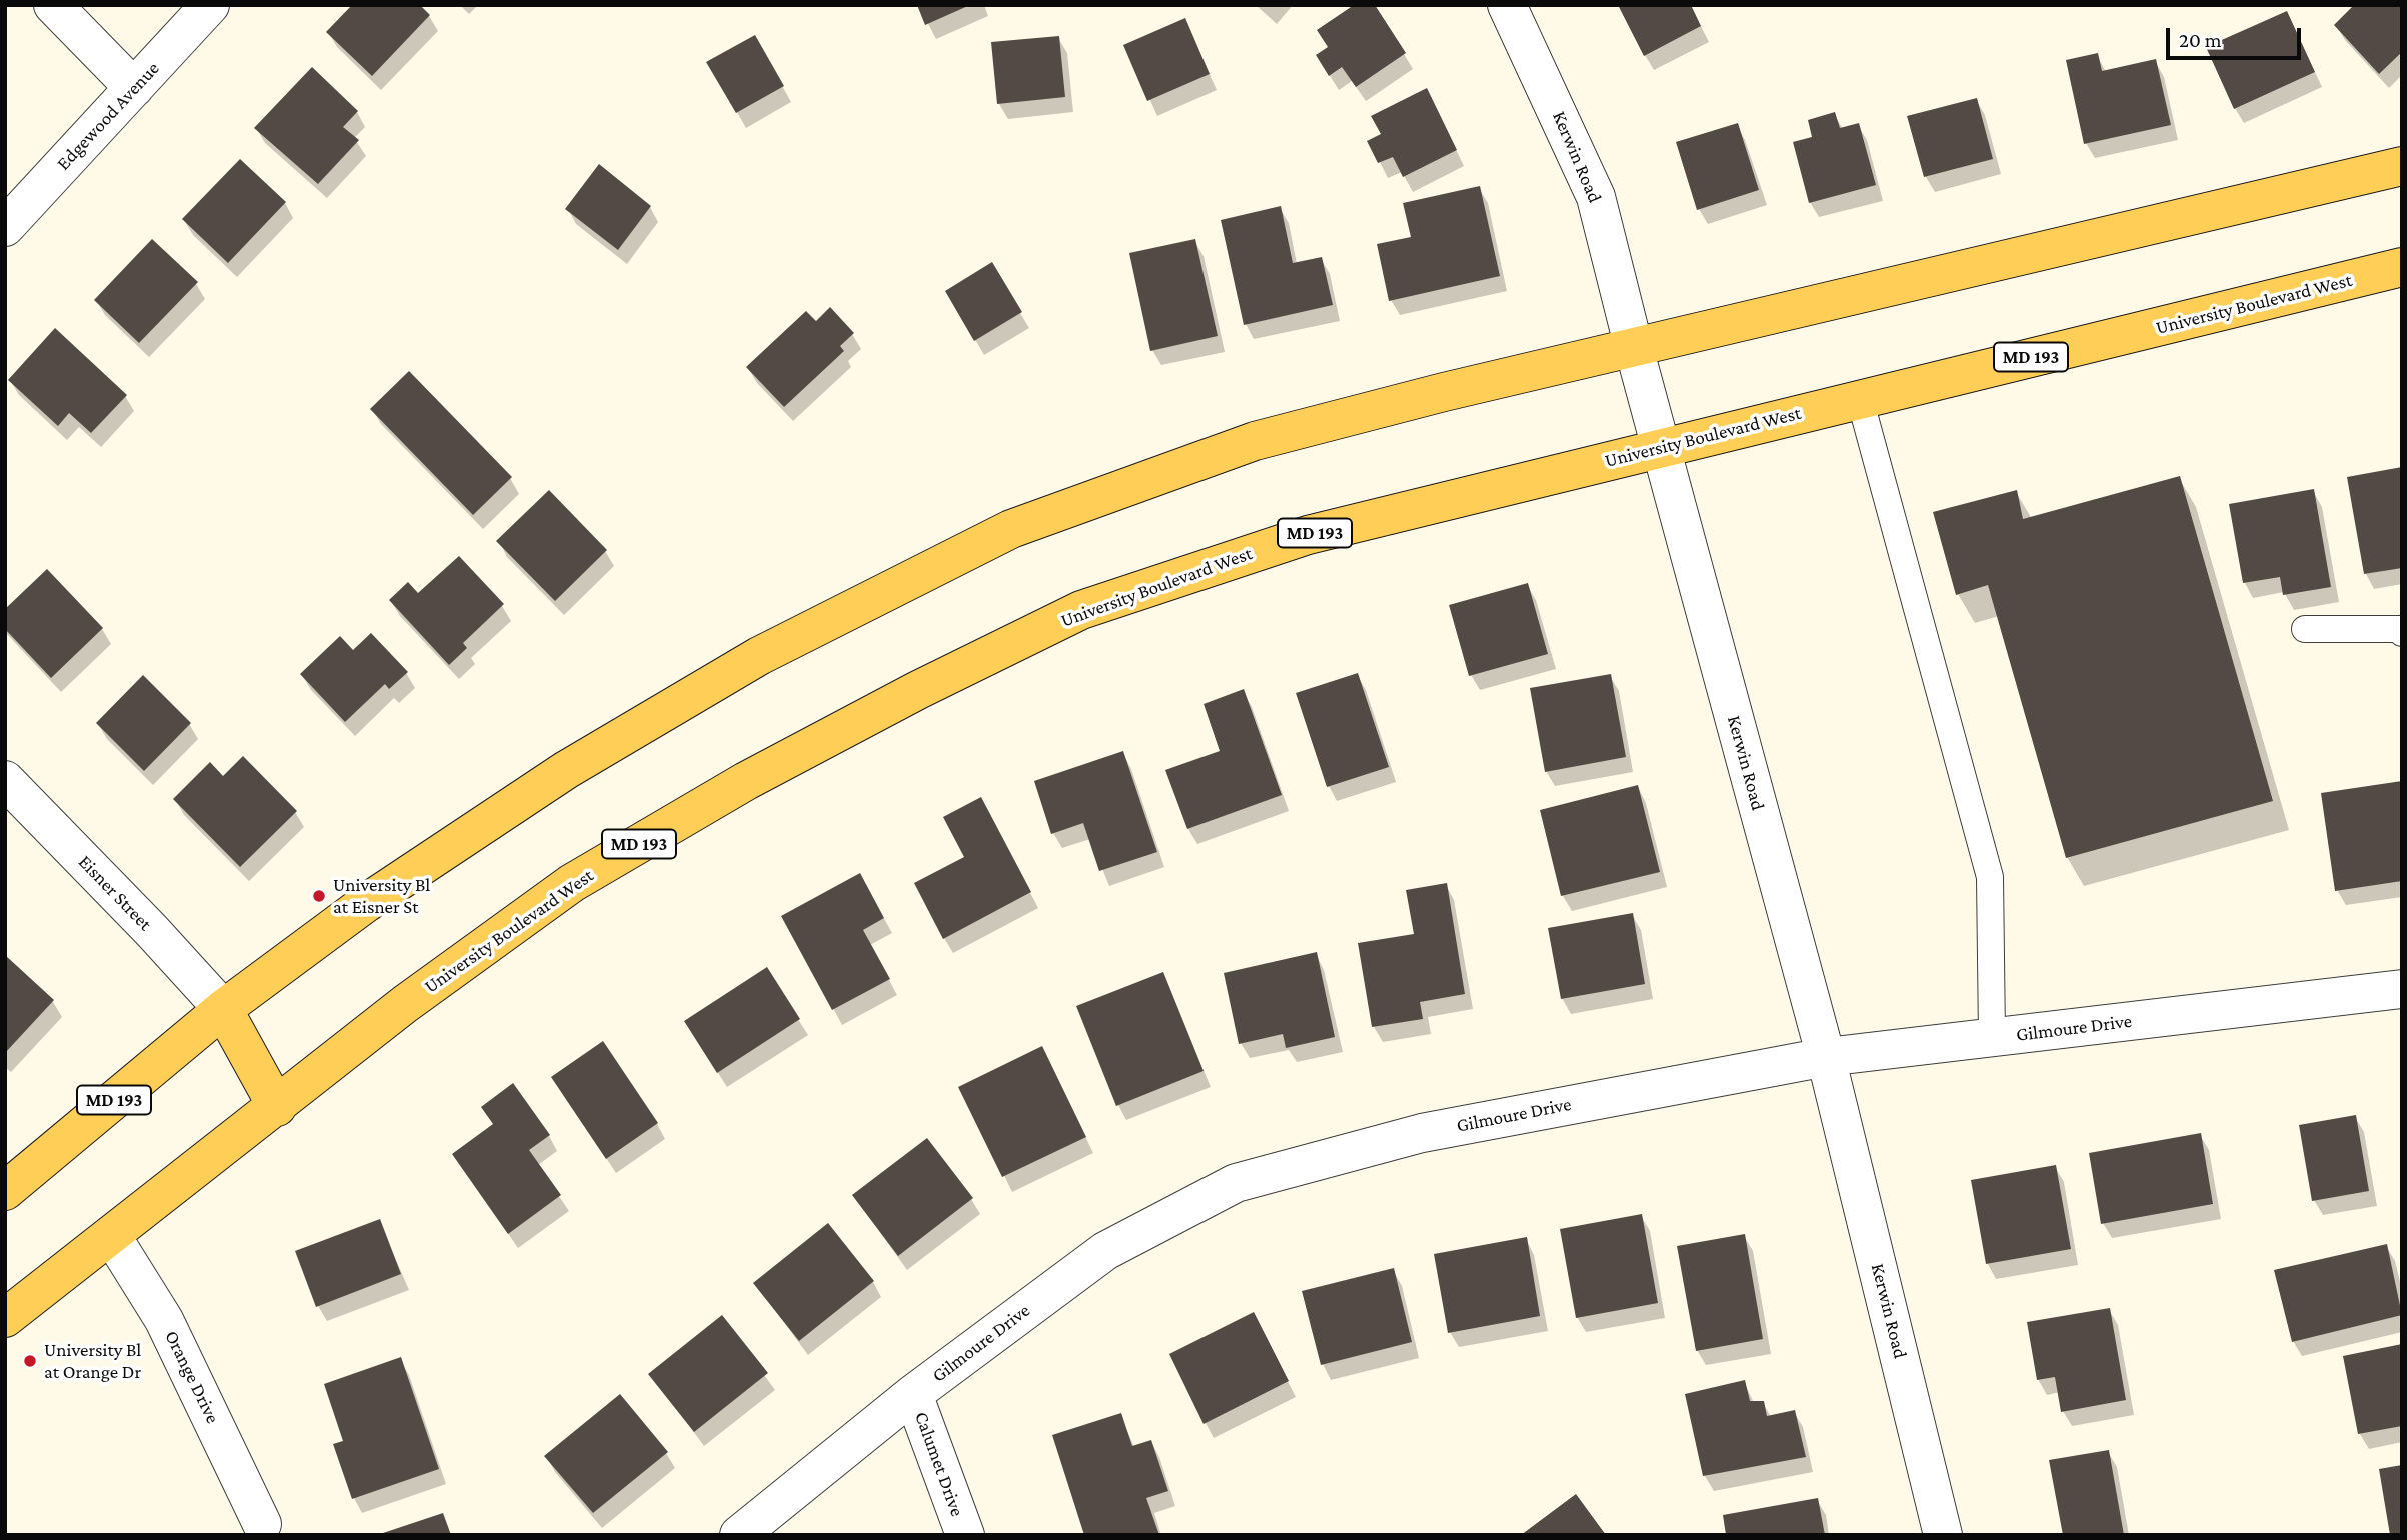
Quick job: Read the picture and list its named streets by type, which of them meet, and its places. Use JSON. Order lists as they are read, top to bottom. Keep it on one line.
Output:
{"streets":{"main road":["University Boulevard West","MD 193"],"street":["Edgewood Avenue","Kerwin Road","Eisner Street","Gilmoure Drive","Orange Drive","Calumet Drive"]},"crossings":[["Kerwin Road","University Boulevard West"],["Kerwin Road","MD 193"],["Kerwin Road","Gilmoure Drive"],["University Boulevard West","Orange Drive"],["MD 193","Eisner Street"],["Gilmoure Drive","Calumet Drive"]],"places":["University Bl at Eisner St","University Bl at Orange Dr"],"scale_bar":"20 m"}
